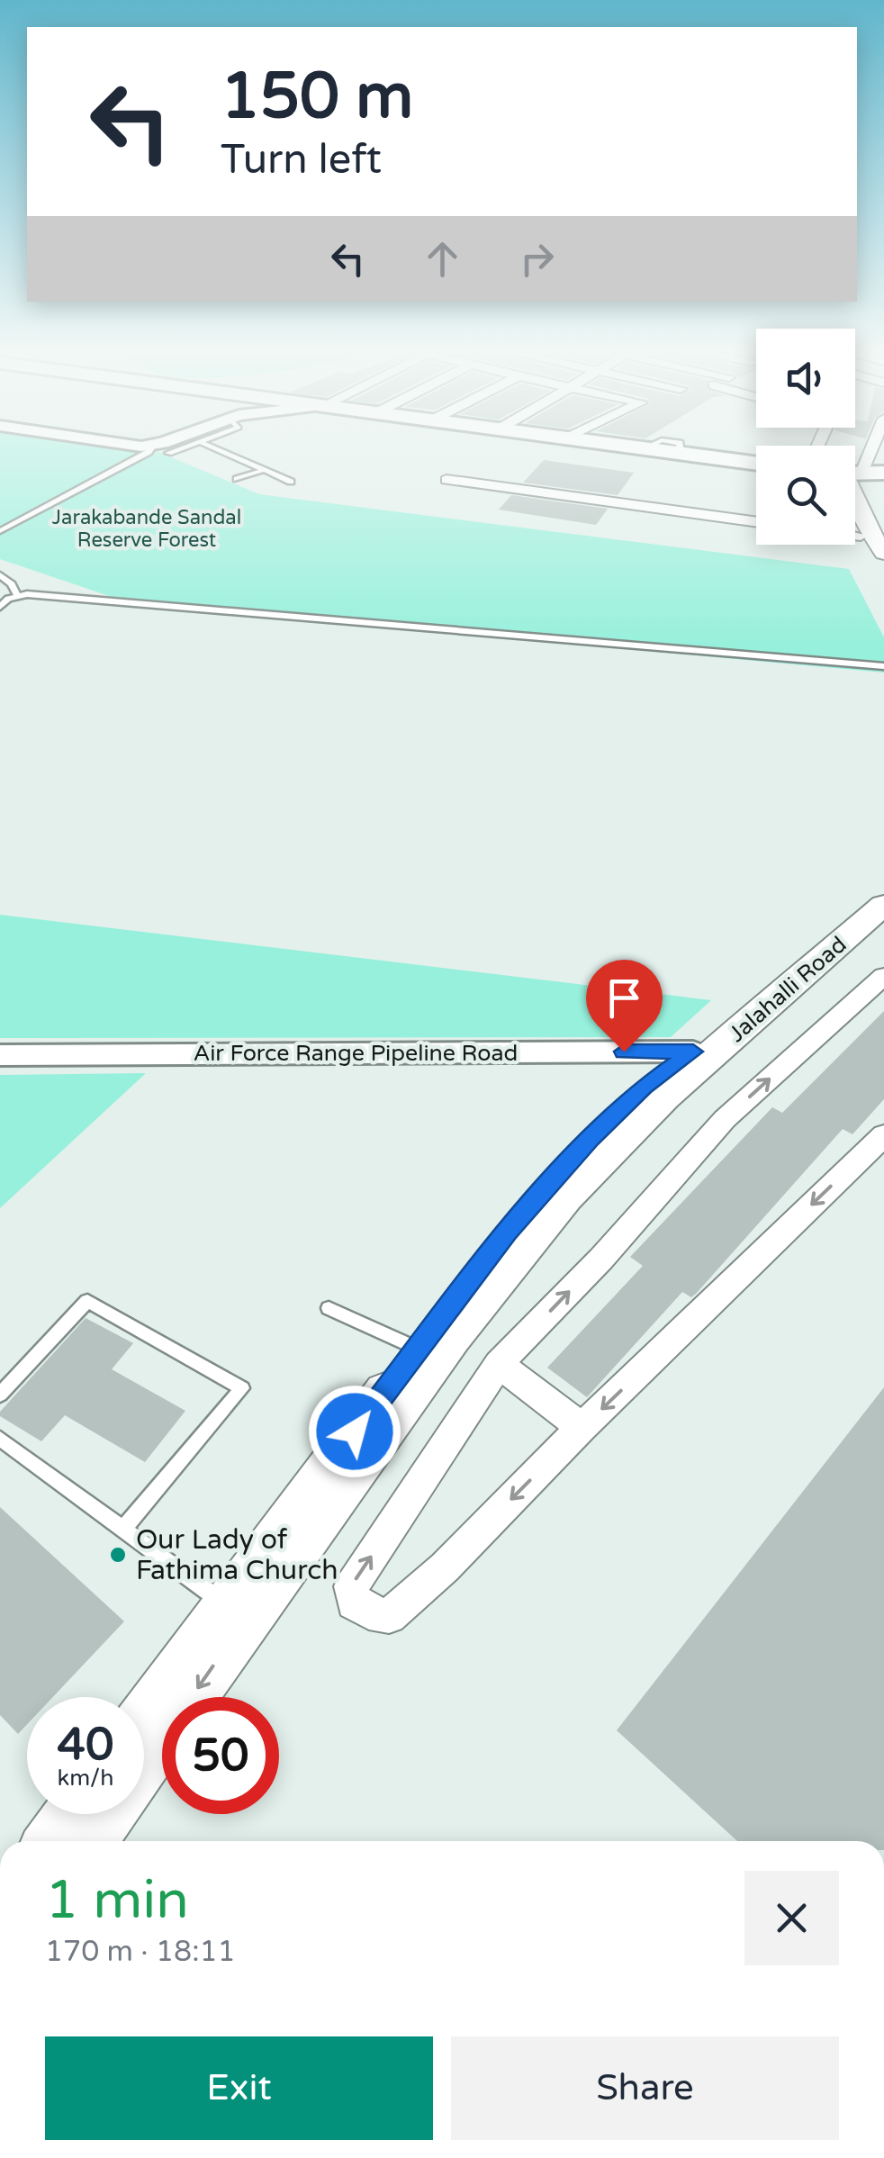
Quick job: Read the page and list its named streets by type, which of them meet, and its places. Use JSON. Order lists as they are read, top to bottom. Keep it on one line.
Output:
{"streets":{"main road":["Jalahalli Road"],"street":["Air Force Range Pipeline Road"]},"crossings":[["Jalahalli Road","Air Force Range Pipeline Road"]],"parks":["Jarakabande Sandal Reserve Forest"],"places":["Our Lady of Fathima Church"],"page":{"turn":["150 m","Turn left"],"speed":"40 km/h","limit":"50","heading":["1 min","170 m · 18:11"],"buttons":["Exit","Share"]}}
